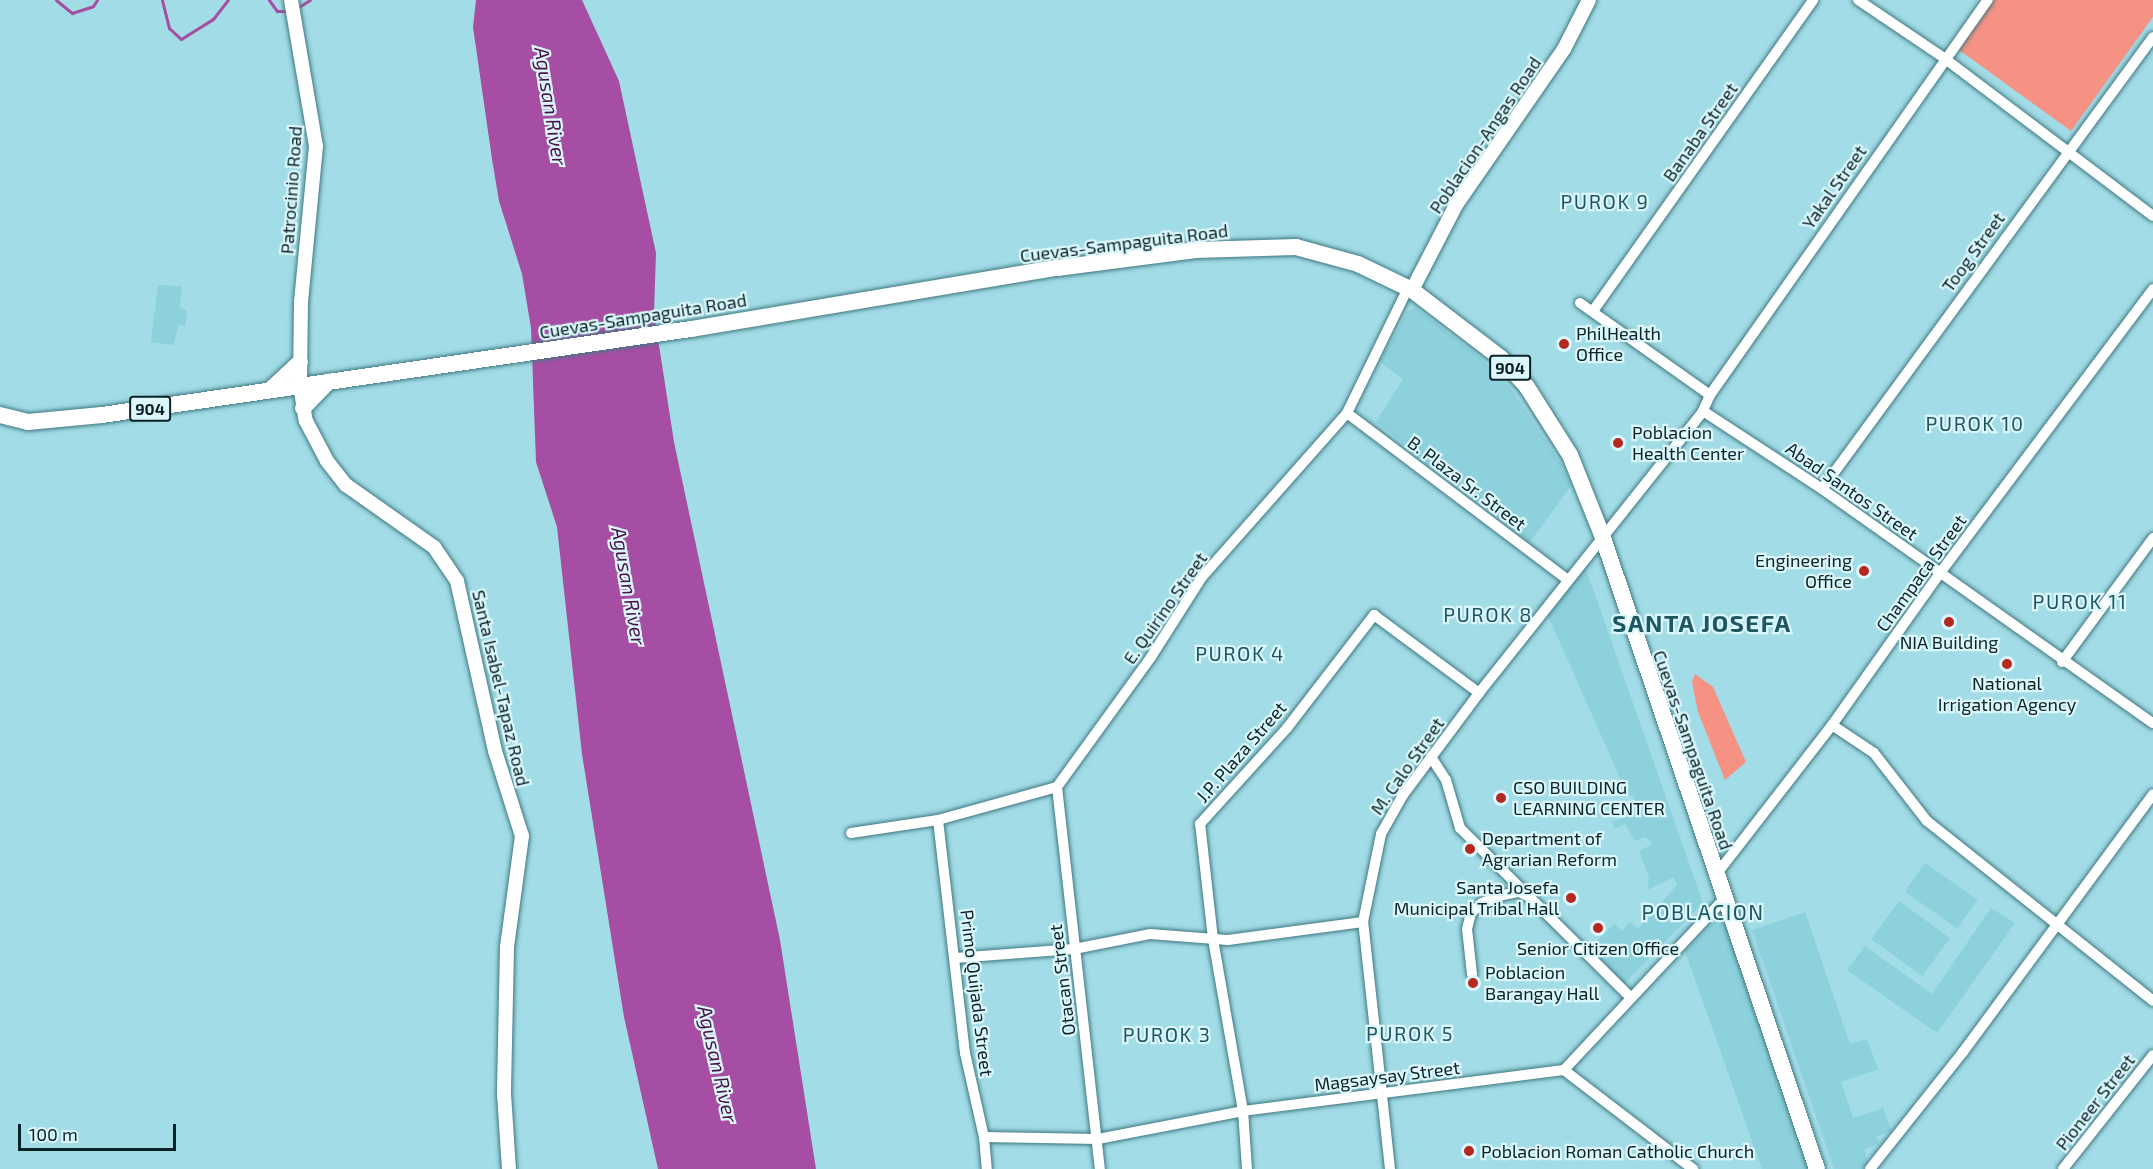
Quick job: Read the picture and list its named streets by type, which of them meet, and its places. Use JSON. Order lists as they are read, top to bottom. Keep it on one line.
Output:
{"streets":{"main road":["Cuevas-Sampaguita Road","904"],"street":["Banaba Street","Poblacion-Angas Road","Yakal Street","Patrocinio Road","Toog Street","B. Plaza Sr. Street","Abad Santos Street","Champaca Street","E. Quirino Street","Santa Isabel-Tapaz Road","J.P. Plaza Street","M. Calo Street","Otacan Street","Primo Quijada Street","Magsaysay Street","Pioneer Street"]},"crossings":[["Poblacion-Angas Road","Cuevas-Sampaguita Road"],["Poblacion-Angas Road","E. Quirino Street"],["Patrocinio Road","Cuevas-Sampaguita Road"],["Patrocinio Road","Santa Isabel-Tapaz Road"],["Cuevas-Sampaguita Road","Champaca Street"],["Cuevas-Sampaguita Road","E. Quirino Street"],["Cuevas-Sampaguita Road","Santa Isabel-Tapaz Road"],["Cuevas-Sampaguita Road","M. Calo Street"],["Toog Street","Abad Santos Street"],["B. Plaza Sr. Street","E. Quirino Street"],["B. Plaza Sr. Street","M. Calo Street"],["Abad Santos Street","Champaca Street"],["E. Quirino Street","Otacan Street"],["J.P. Plaza Street","M. Calo Street"],["J.P. Plaza Street","Magsaysay Street"],["M. Calo Street","Magsaysay Street"],["Otacan Street","Magsaysay Street"],["Primo Quijada Street","Magsaysay Street"]],"districts":["PUROK 9","PUROK 10","PUROK 11","PUROK 8","SANTA JOSEFA","PUROK 4","POBLACION","PUROK 5","PUROK 3"],"water":["Agusan River"],"places":["PhilHealth Office","Poblacion Health Center","Engineering Office","NIA Building","National Irrigation Agency","CSO BUILDING LEARNING CENTER","Department of Agrarian Reform","Santa Josefa Municipal Tribal Hall","Senior Citizen Office","Poblacion Barangay Hall","Poblacion Roman Catholic Church"],"scale_bar":"100 m"}
